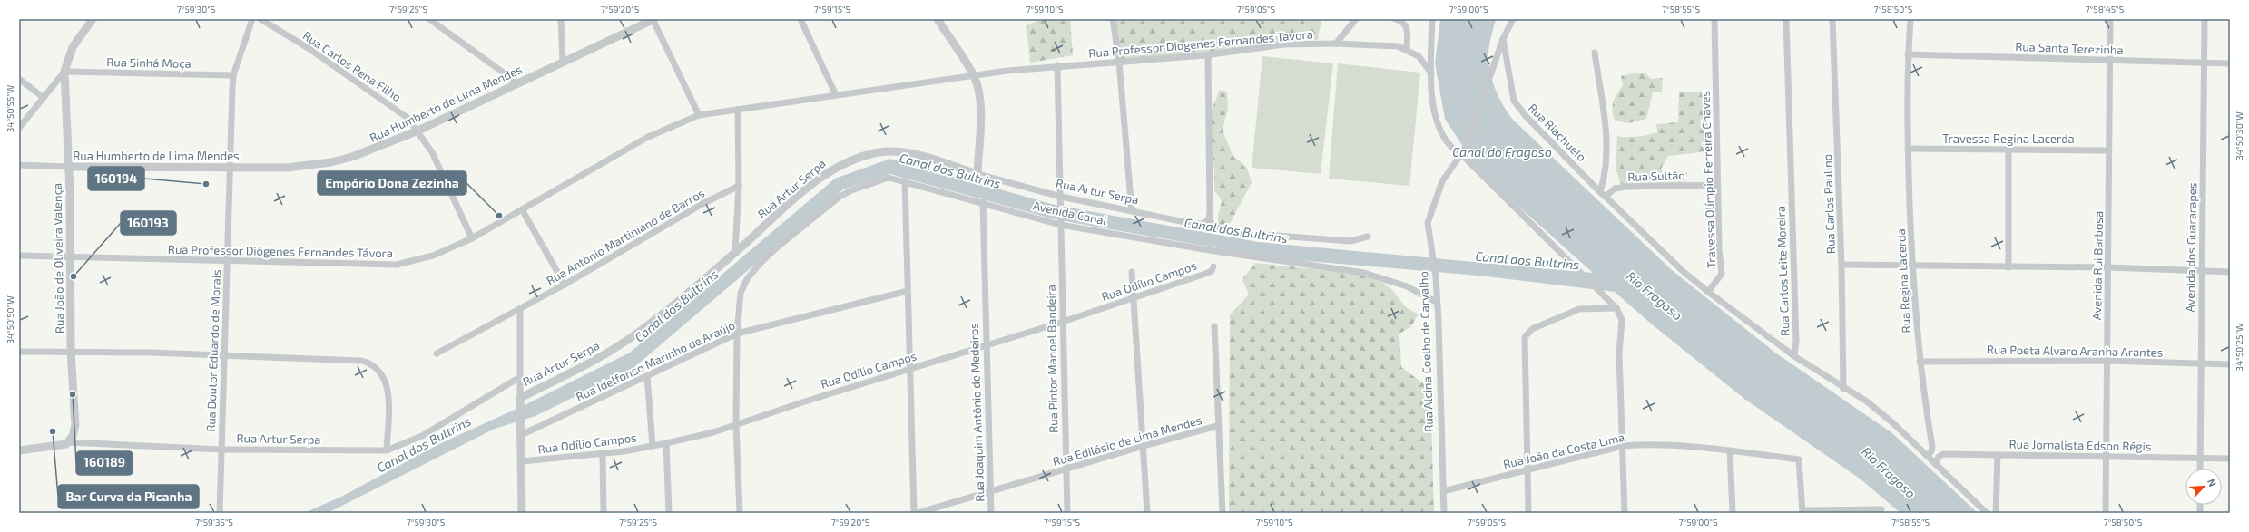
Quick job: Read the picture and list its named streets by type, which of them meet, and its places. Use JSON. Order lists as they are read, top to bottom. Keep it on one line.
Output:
{"streets":{"street":["Rua Professor Diogenes Fernandes Tavora","Rua Santa Terezinha","Rua Sinhá Moça","Rua Carlos Pena Filho","Rua Humberto de Lima Mendes","Rua Riachuelo","Travessa Regina Lacerda","Rua Sultão","Travessa Olímpio Ferreira Chaves","Rua Artur Serpa","Rua Carlos Paulino","Avenida Canal","Rua Antônio Martiniano de Barros","Avenida dos Guararapes","Rua Professor Diógenes Fernandes Távora","Rua João de Oliveira Valença","Avenida Rui Barbosa","Rua Carlos Leite Moreira","Rua Odílio Campos","Rua Regina Lacerda","Rua Doutor Eduardo de Morais","Rua Poeta Alvaro Aranha Arantes","Rua Alcina Coelho de Carvalho","Rua Pintor Manoel Bandeira","Rua Idelfonso Marinho de Araújo","Rua Joaquim Antônio de Medeiros","Rua Edilásio de Lima Mendes","Rua Jornalista Edson Régis","Rua João da Costa Lima"]},"crossings":[["Rua Professor Diogenes Fernandes Tavora","Rua Professor Diógenes Fernandes Távora"],["Rua Professor Diogenes Fernandes Tavora","Rua Pintor Manoel Bandeira"],["Rua Santa Terezinha","Avenida dos Guararapes"],["Rua Santa Terezinha","Avenida Rui Barbosa"],["Rua Santa Terezinha","Rua Regina Lacerda"],["Rua Sinhá Moça","Rua João de Oliveira Valença"],["Rua Sinhá Moça","Rua Doutor Eduardo de Morais"],["Rua Carlos Pena Filho","Rua Humberto de Lima Mendes"],["Rua Carlos Pena Filho","Rua Professor Diógenes Fernandes Távora"],["Rua Humberto de Lima Mendes","Rua João de Oliveira Valença"],["Rua Humberto de Lima Mendes","Rua Doutor Eduardo de Morais"],["Rua Riachuelo","Rua Alcina Coelho de Carvalho"],["Travessa Regina Lacerda","Avenida Rui Barbosa"],["Travessa Regina Lacerda","Rua Regina Lacerda"],["Rua Sultão","Travessa Olímpio Ferreira Chaves"],["Rua Artur Serpa","Rua João de Oliveira Valença"],["Rua Artur Serpa","Rua Doutor Eduardo de Morais"],["Rua Artur Serpa","Rua Pintor Manoel Bandeira"],["Avenida Canal","Rua Alcina Coelho de Carvalho"],["Avenida Canal","Rua Pintor Manoel Bandeira"],["Avenida Canal","Rua Idelfonso Marinho de Araújo"],["Avenida Canal","Rua Joaquim Antônio de Medeiros"],["Avenida dos Guararapes","Rua Poeta Alvaro Aranha Arantes"],["Avenida dos Guararapes","Rua Jornalista Edson Régis"],["Rua Professor Diógenes Fernandes Távora","Rua João de Oliveira Valença"],["Rua Professor Diógenes Fernandes Távora","Rua Doutor Eduardo de Morais"],["Avenida Rui Barbosa","Rua Poeta Alvaro Aranha Arantes"],["Avenida Rui Barbosa","Rua Jornalista Edson Régis"],["Rua Odílio Campos","Rua Pintor Manoel Bandeira"],["Rua Odílio Campos","Rua Joaquim Antônio de Medeiros"],["Rua Regina Lacerda","Rua Poeta Alvaro Aranha Arantes"],["Rua Alcina Coelho de Carvalho","Rua João da Costa Lima"],["Rua Pintor Manoel Bandeira","Rua Edilásio de Lima Mendes"],["Rua Joaquim Antônio de Medeiros","Rua Edilásio de Lima Mendes"]],"water":["Canal do Fragoso","Canal dos Bultrins","Rio Fragoso"],"places":["160194","Empório Dona Zezinha","160193","160189","Bar Curva da Picanha"],"north":"top right","coordinates":["7°59'30\"S","7°59'25\"S","7°59'20\"S","7°59'15\"S","7°59'10\"S","7°59'05\"S","7°59'00\"S","7°58'55\"S","7°58'50\"S","7°58'45\"S","34°50'55\"W","34°50'30\"W","34°50'50\"W","34°50'25\"W","7°59'35\"S"]}
